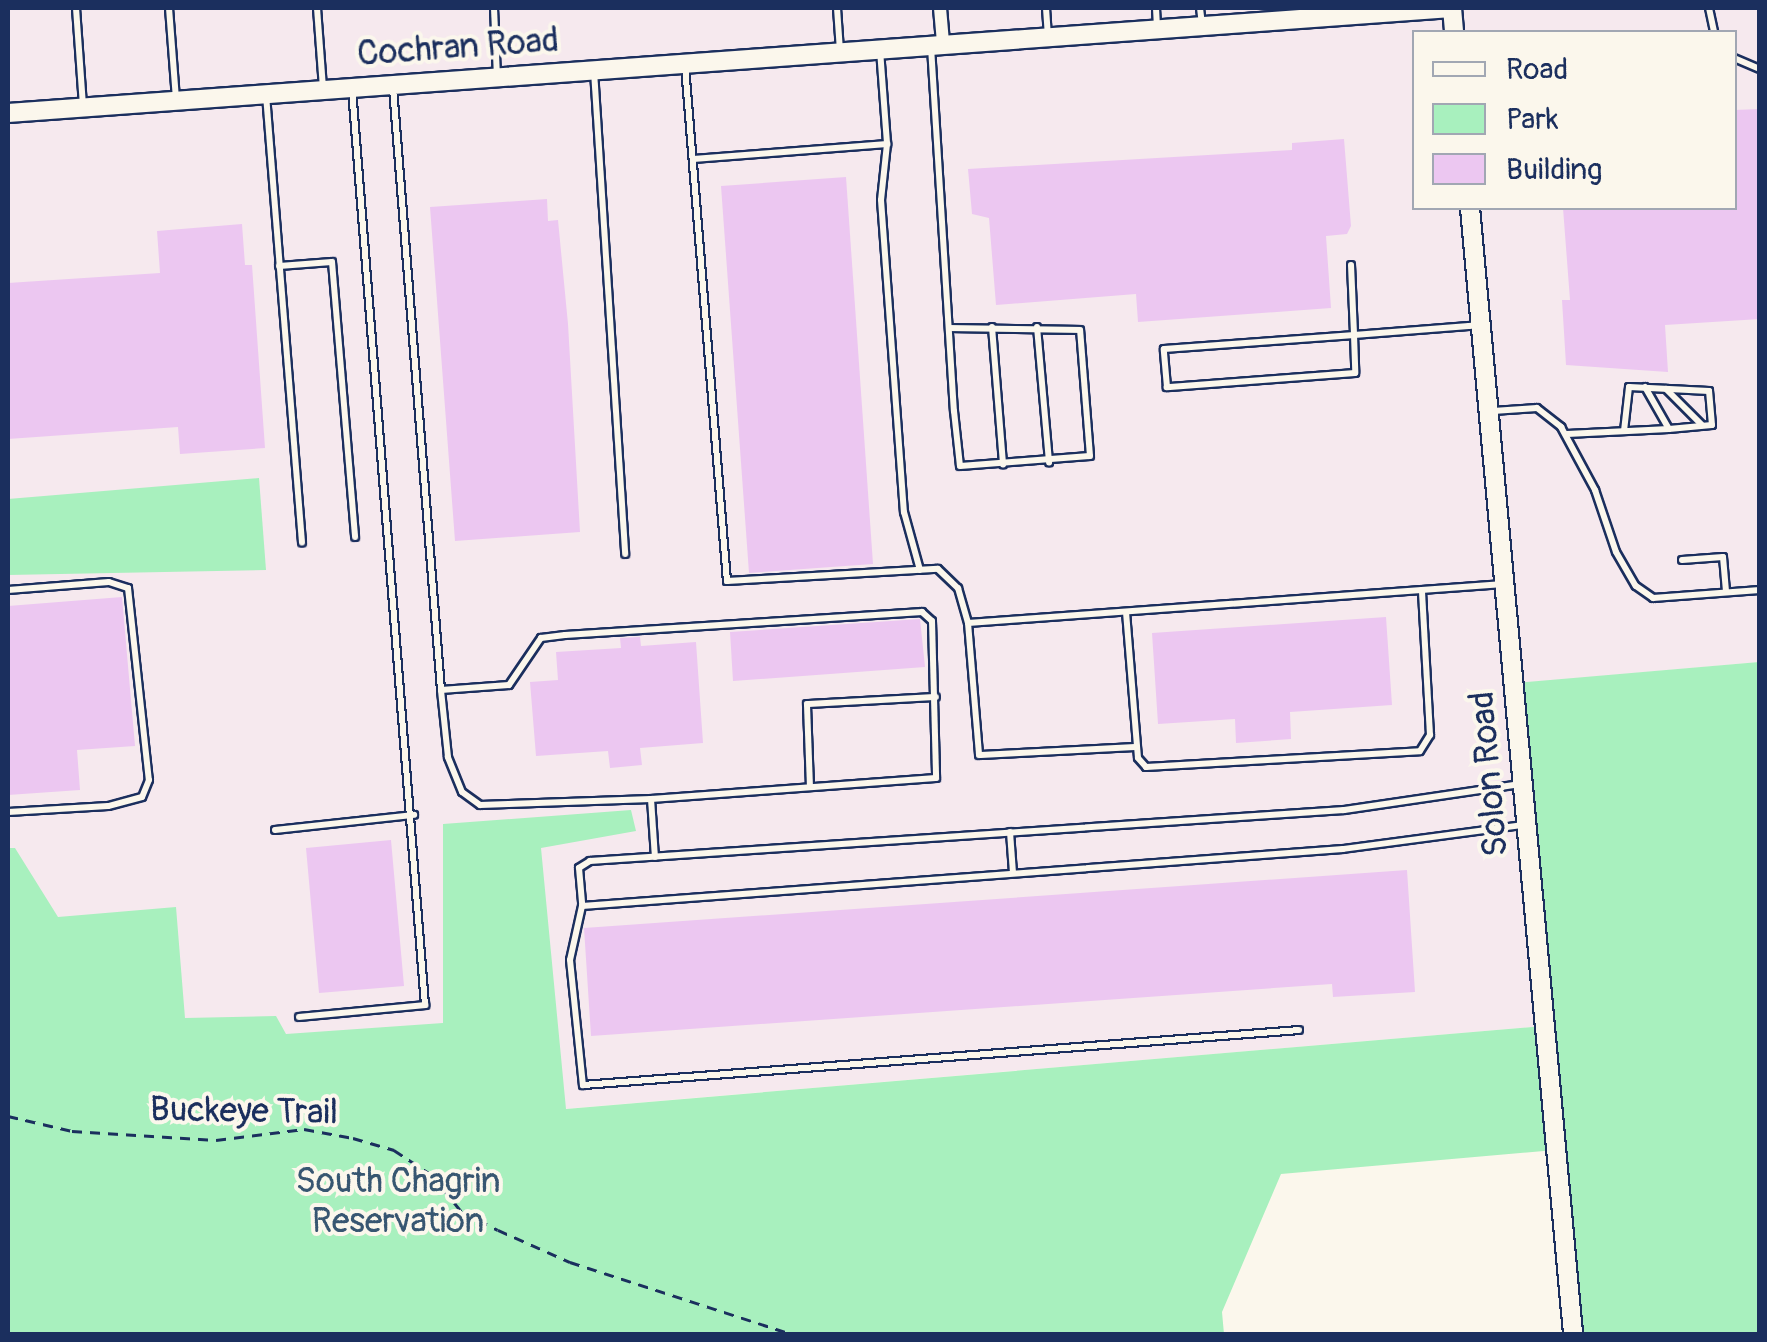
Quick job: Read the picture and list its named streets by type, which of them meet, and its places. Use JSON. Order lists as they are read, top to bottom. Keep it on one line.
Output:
{"streets":{"street":["Cochran Road","Solon Road"],"path":["Buckeye Trail"]},"parks":["South Chagrin Reservation"],"legend":["Road","Park","Building"]}
